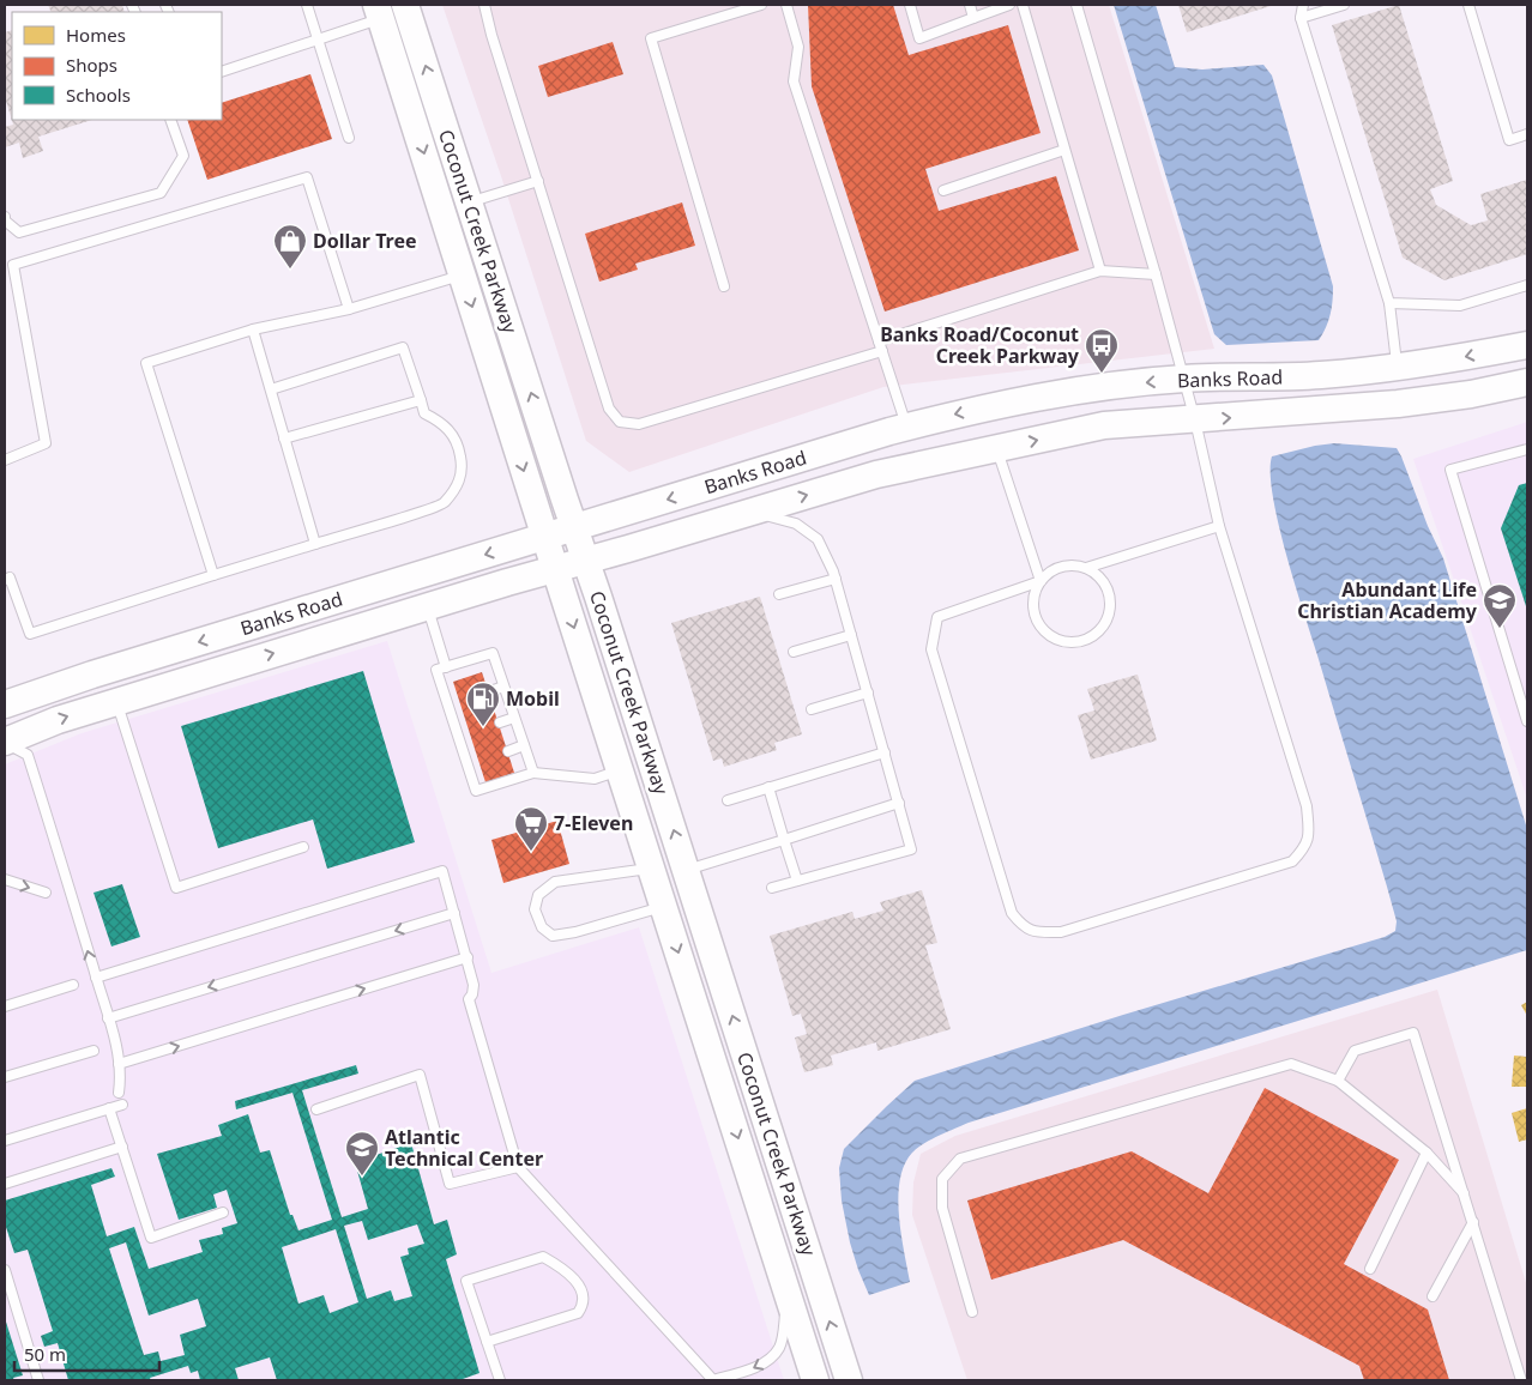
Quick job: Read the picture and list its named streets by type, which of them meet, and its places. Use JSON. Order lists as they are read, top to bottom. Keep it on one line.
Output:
{"streets":{"street":["Coconut Creek Parkway","Banks Road"]},"crossings":[["Coconut Creek Parkway","Banks Road"]],"places":{"shop":["Dollar Tree"],"bus stop":["Banks Road/Coconut Creek Parkway"],"school or university":["Abundant Life Christian Academy","Atlantic Technical Center"],"fuel station":["Mobil"],"supermarket":["7-Eleven"]},"legend":["Homes","Shops","Schools"],"scale_bar":"50 m"}
